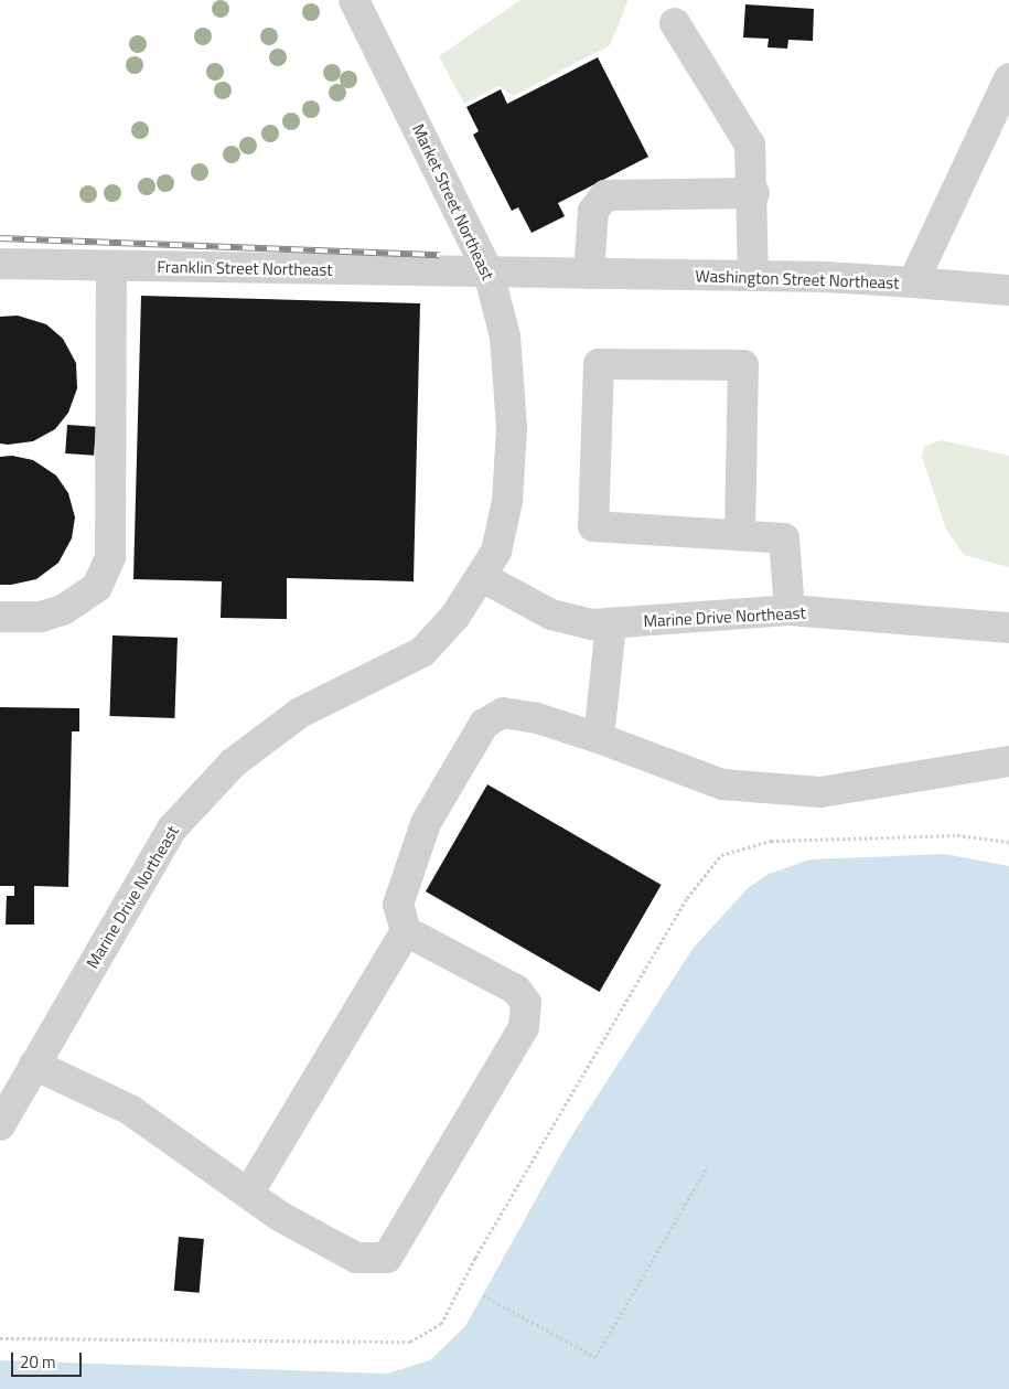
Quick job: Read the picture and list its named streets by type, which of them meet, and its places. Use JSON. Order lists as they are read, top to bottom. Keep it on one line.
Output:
{"streets":{"street":["Market Street Northeast","Franklin Street Northeast","Washington Street Northeast","Marine Drive Northeast"]},"crossings":[["Market Street Northeast","Franklin Street Northeast"],["Market Street Northeast","Washington Street Northeast"],["Market Street Northeast","Marine Drive Northeast"],["Franklin Street Northeast","Washington Street Northeast"]],"scale_bar":"20 m"}
